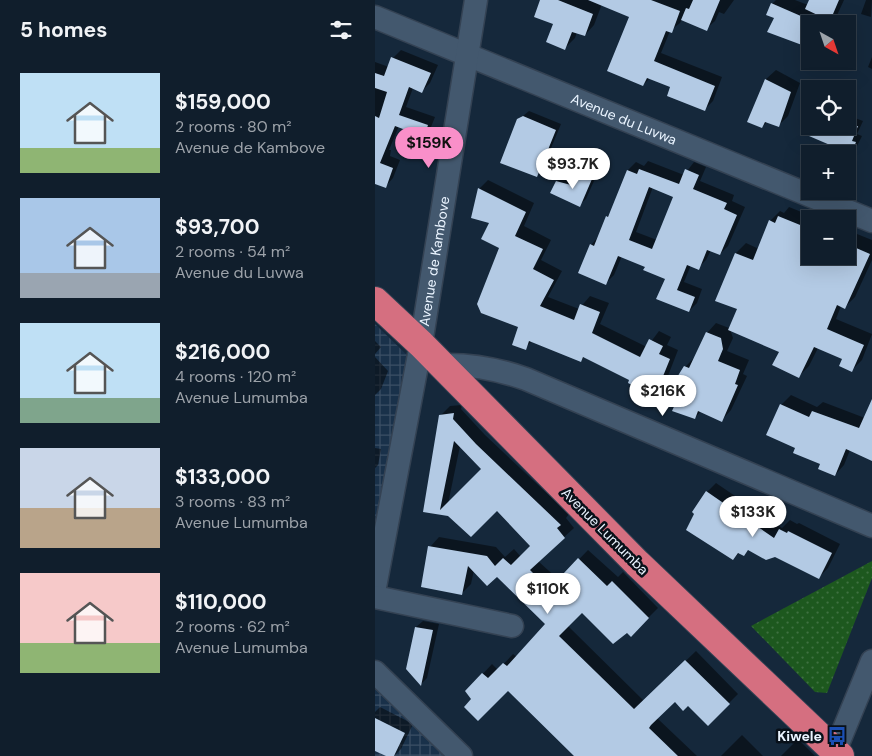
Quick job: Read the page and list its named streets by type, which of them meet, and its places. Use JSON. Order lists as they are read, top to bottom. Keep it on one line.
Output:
{"streets":{"highway":["Avenue Lumumba"],"street":["Avenue du Luvwa","Avenue de Kambove"]},"crossings":[["Avenue du Luvwa","Avenue de Kambove"],["Avenue de Kambove","Avenue Lumumba"]],"places":{"bus stop":["Kiwele"]},"north":"bottom right","page":{"heading":"5 homes","map_buttons":["+","−"],"list":[{"name":"$159,000","note":"2 rooms · 80 m² · Avenue de Kambove"},{"name":"$93,700","note":"2 rooms · 54 m² · Avenue du Luvwa"},{"name":"$216,000","note":"4 rooms · 120 m² · Avenue Lumumba"},{"name":"$133,000","note":"3 rooms · 83 m² · Avenue Lumumba"},{"name":"$110,000","note":"2 rooms · 62 m² · Avenue Lumumba"}],"price":["$159K","$93.7K","$216K","$133K","$110K"]}}
